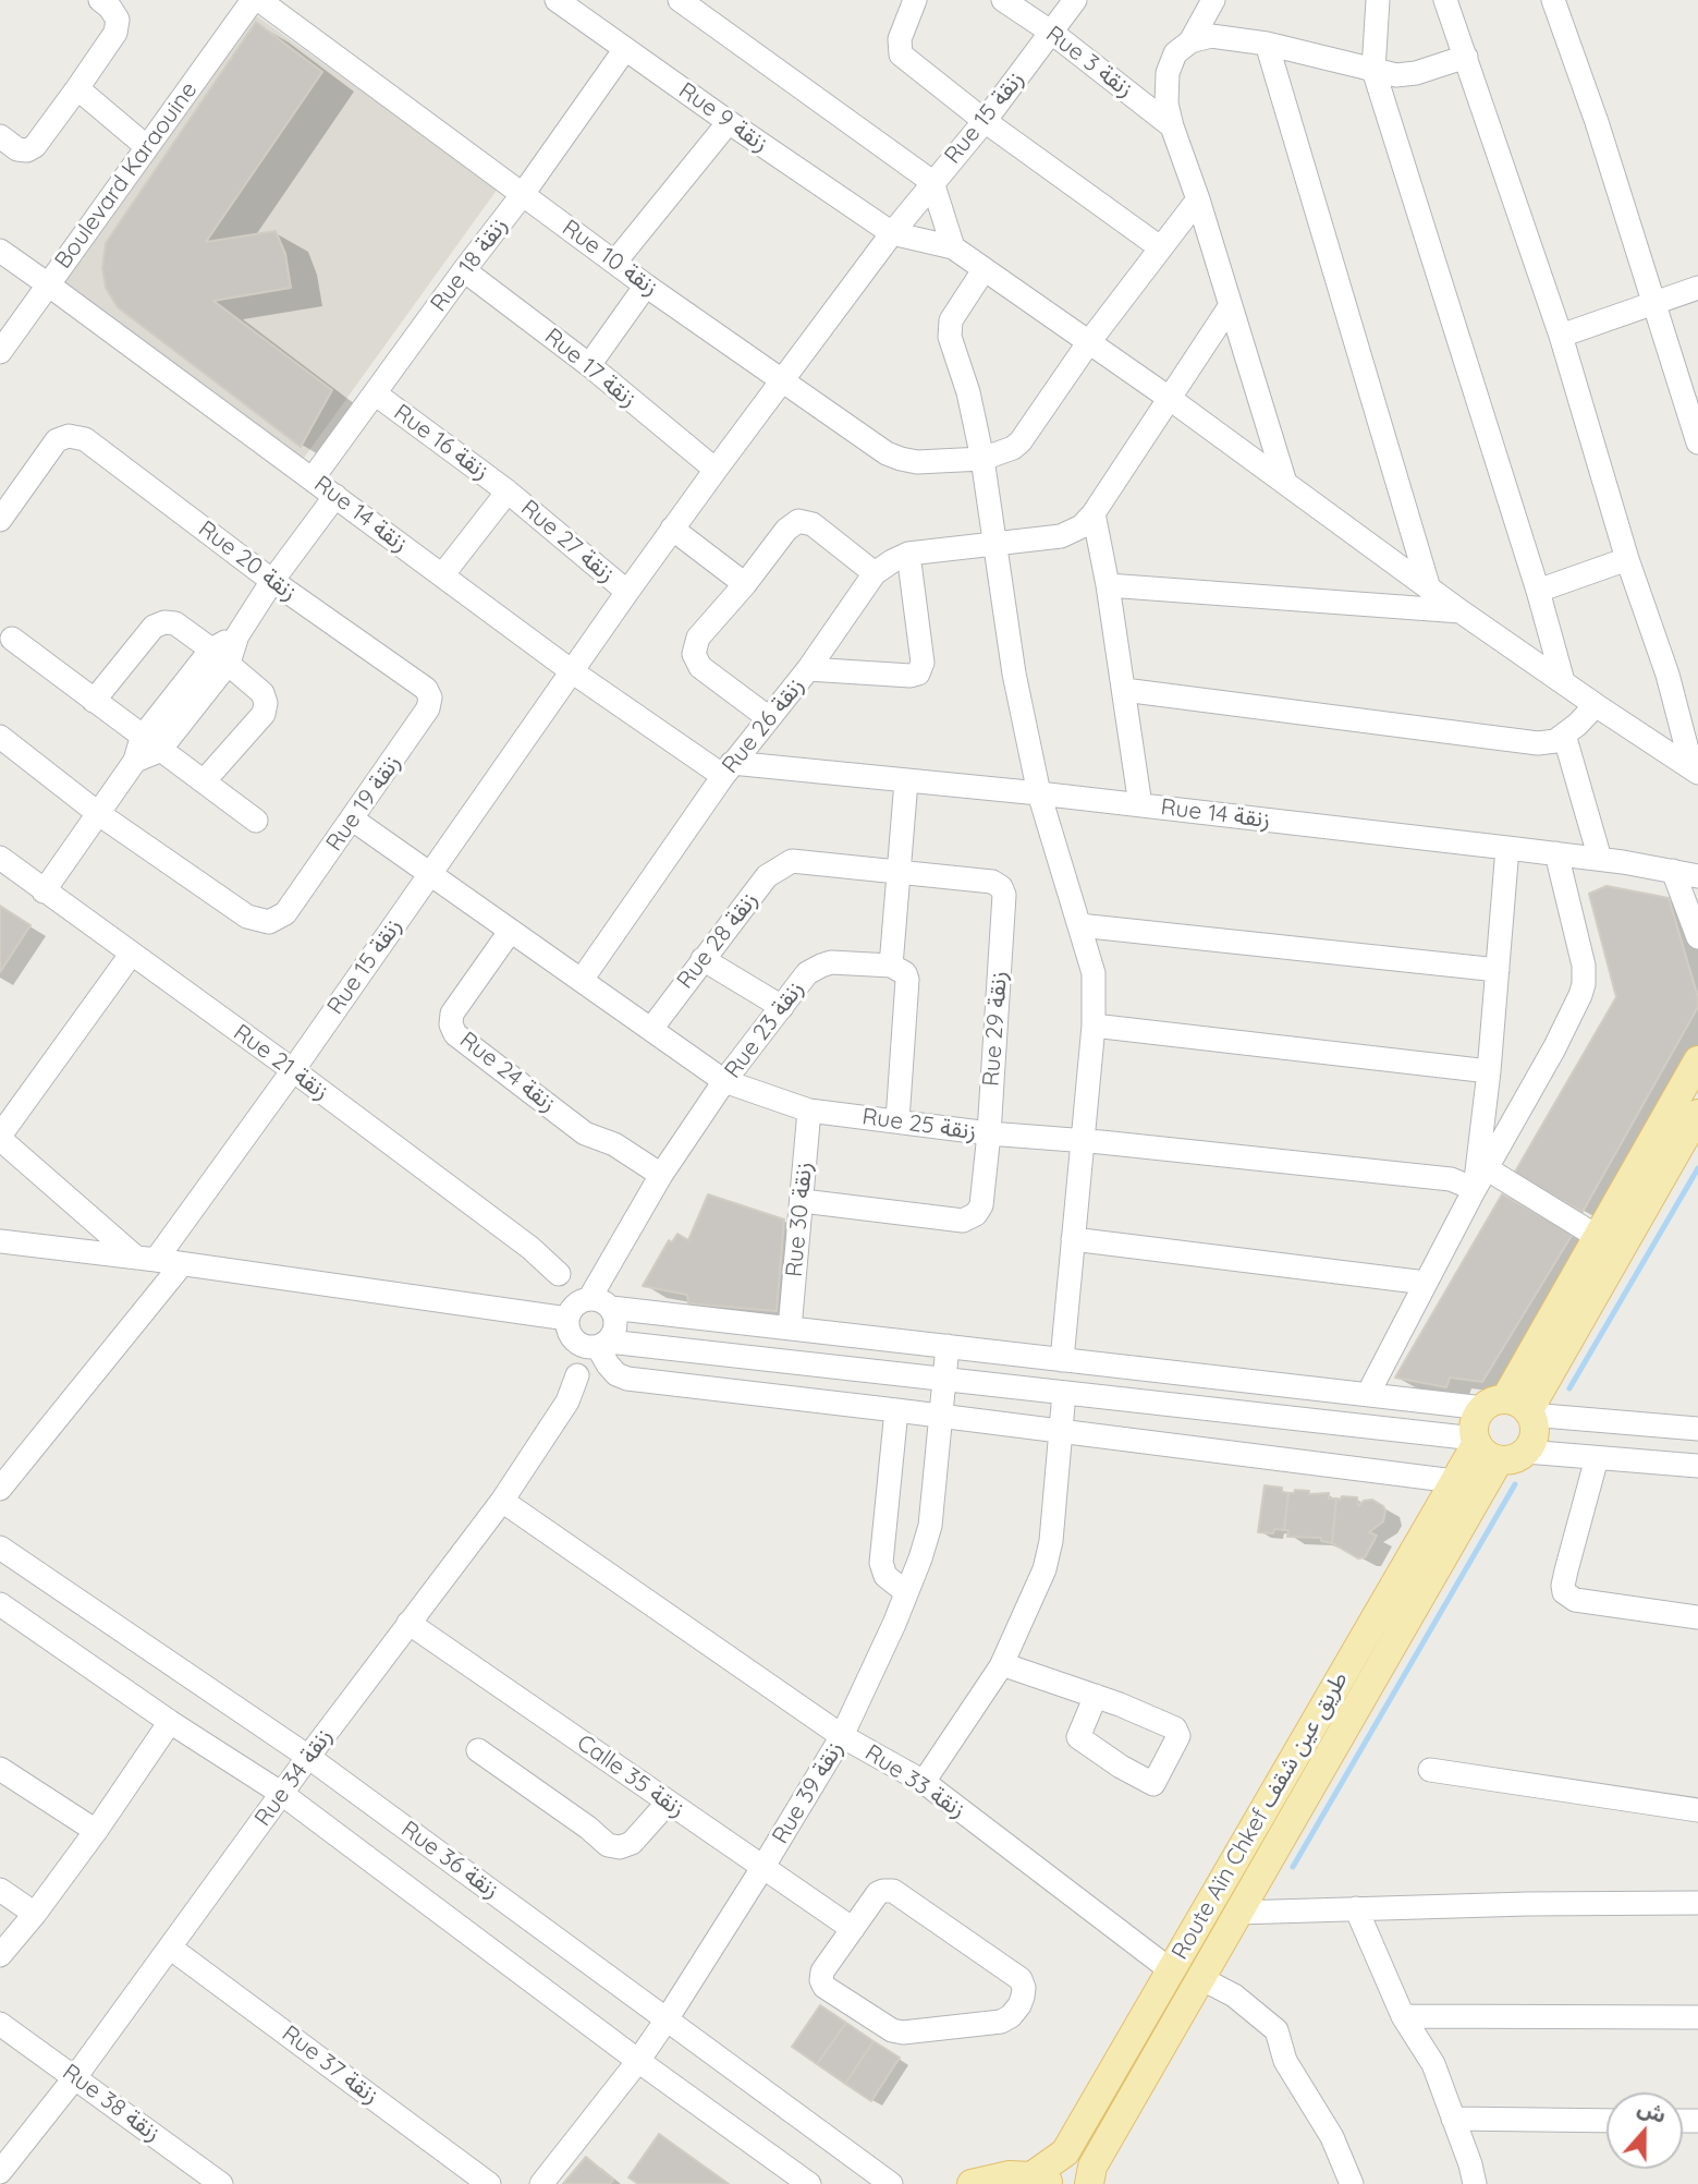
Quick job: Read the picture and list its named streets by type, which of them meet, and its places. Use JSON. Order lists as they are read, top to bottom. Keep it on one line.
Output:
{"streets":{"main road":["Route Aïn Chkef طريق عين شقف"],"street":["Rue 3 زنقة","Rue 9 زنقة","Rue 15 زنقة","Boulevard Karaouine","Rue 10 زنقة","Rue 18 زنقة","Rue 17 زنقة","Rue 16 زنقة","Rue 14 زنقة","Rue 27 زنقة","Rue 20 زنقة","Rue 26 زنقة","Rue 19 زنقة","Rue 28 زنقة","Rue 29 زنقة","Rue 23 زنقة","Rue 21 زنقة","Rue 24 زنقة","Rue 25 زنقة","Rue 30 زنقة","Calle 35 زنقة","Rue 34 زنقة","Rue 33 زنقة","Rue 39 زنقة","Rue 36 زنقة","Rue 37 زنقة","Rue 38 زنقة"]},"crossings":[["Rue 3 زنقة","Rue 15 زنقة"],["Rue 9 زنقة","Rue 15 زنقة"],["Rue 9 زنقة","Rue 18 زنقة"],["Rue 15 زنقة","Rue 14 زنقة"],["Rue 15 زنقة","Rue 21 زنقة"],["Rue 15 زنقة","Rue 25 زنقة"],["Boulevard Karaouine","Rue 14 زنقة"],["Rue 10 زنقة","Rue 18 زنقة"],["Rue 18 زنقة","Rue 17 زنقة"],["Rue 18 زنقة","Rue 16 زنقة"],["Rue 18 زنقة","Rue 14 زنقة"],["Rue 16 زنقة","Rue 27 زنقة"],["Rue 14 زنقة","Rue 26 زنقة"],["Rue 20 زنقة","Rue 19 زنقة"],["Rue 26 زنقة","Rue 25 زنقة"],["Rue 28 زنقة","Rue 29 زنقة"],["Rue 28 زنقة","Rue 25 زنقة"],["Rue 29 زنقة","Rue 25 زنقة"],["Rue 29 زنقة","Rue 30 زنقة"],["Rue 23 زنقة","Rue 21 زنقة"],["Rue 23 زنقة","Rue 24 زنقة"],["Rue 23 زنقة","Rue 25 زنقة"],["Rue 23 زنقة","Rue 34 زنقة"],["Rue 21 زنقة","Rue 34 زنقة"],["Rue 21 زنقة","Rue 39 زنقة"],["Rue 21 زنقة","Route Aïn Chkef طريق عين شقف"],["Rue 24 زنقة","Rue 25 زنقة"],["Rue 25 زنقة","Rue 30 زنقة"],["Calle 35 زنقة","Rue 34 زنقة"],["Calle 35 زنقة","Rue 39 زنقة"],["Rue 34 زنقة","Rue 33 زنقة"],["Rue 34 زنقة","Rue 36 زنقة"],["Rue 34 زنقة","Rue 37 زنقة"],["Rue 34 زنقة","Rue 38 زنقة"],["Rue 33 زنقة","Rue 39 زنقة"],["Rue 33 زنقة","Route Aïn Chkef طريق عين شقف"],["Rue 39 زنقة","Rue 36 زنقة"]],"north":"top"}
